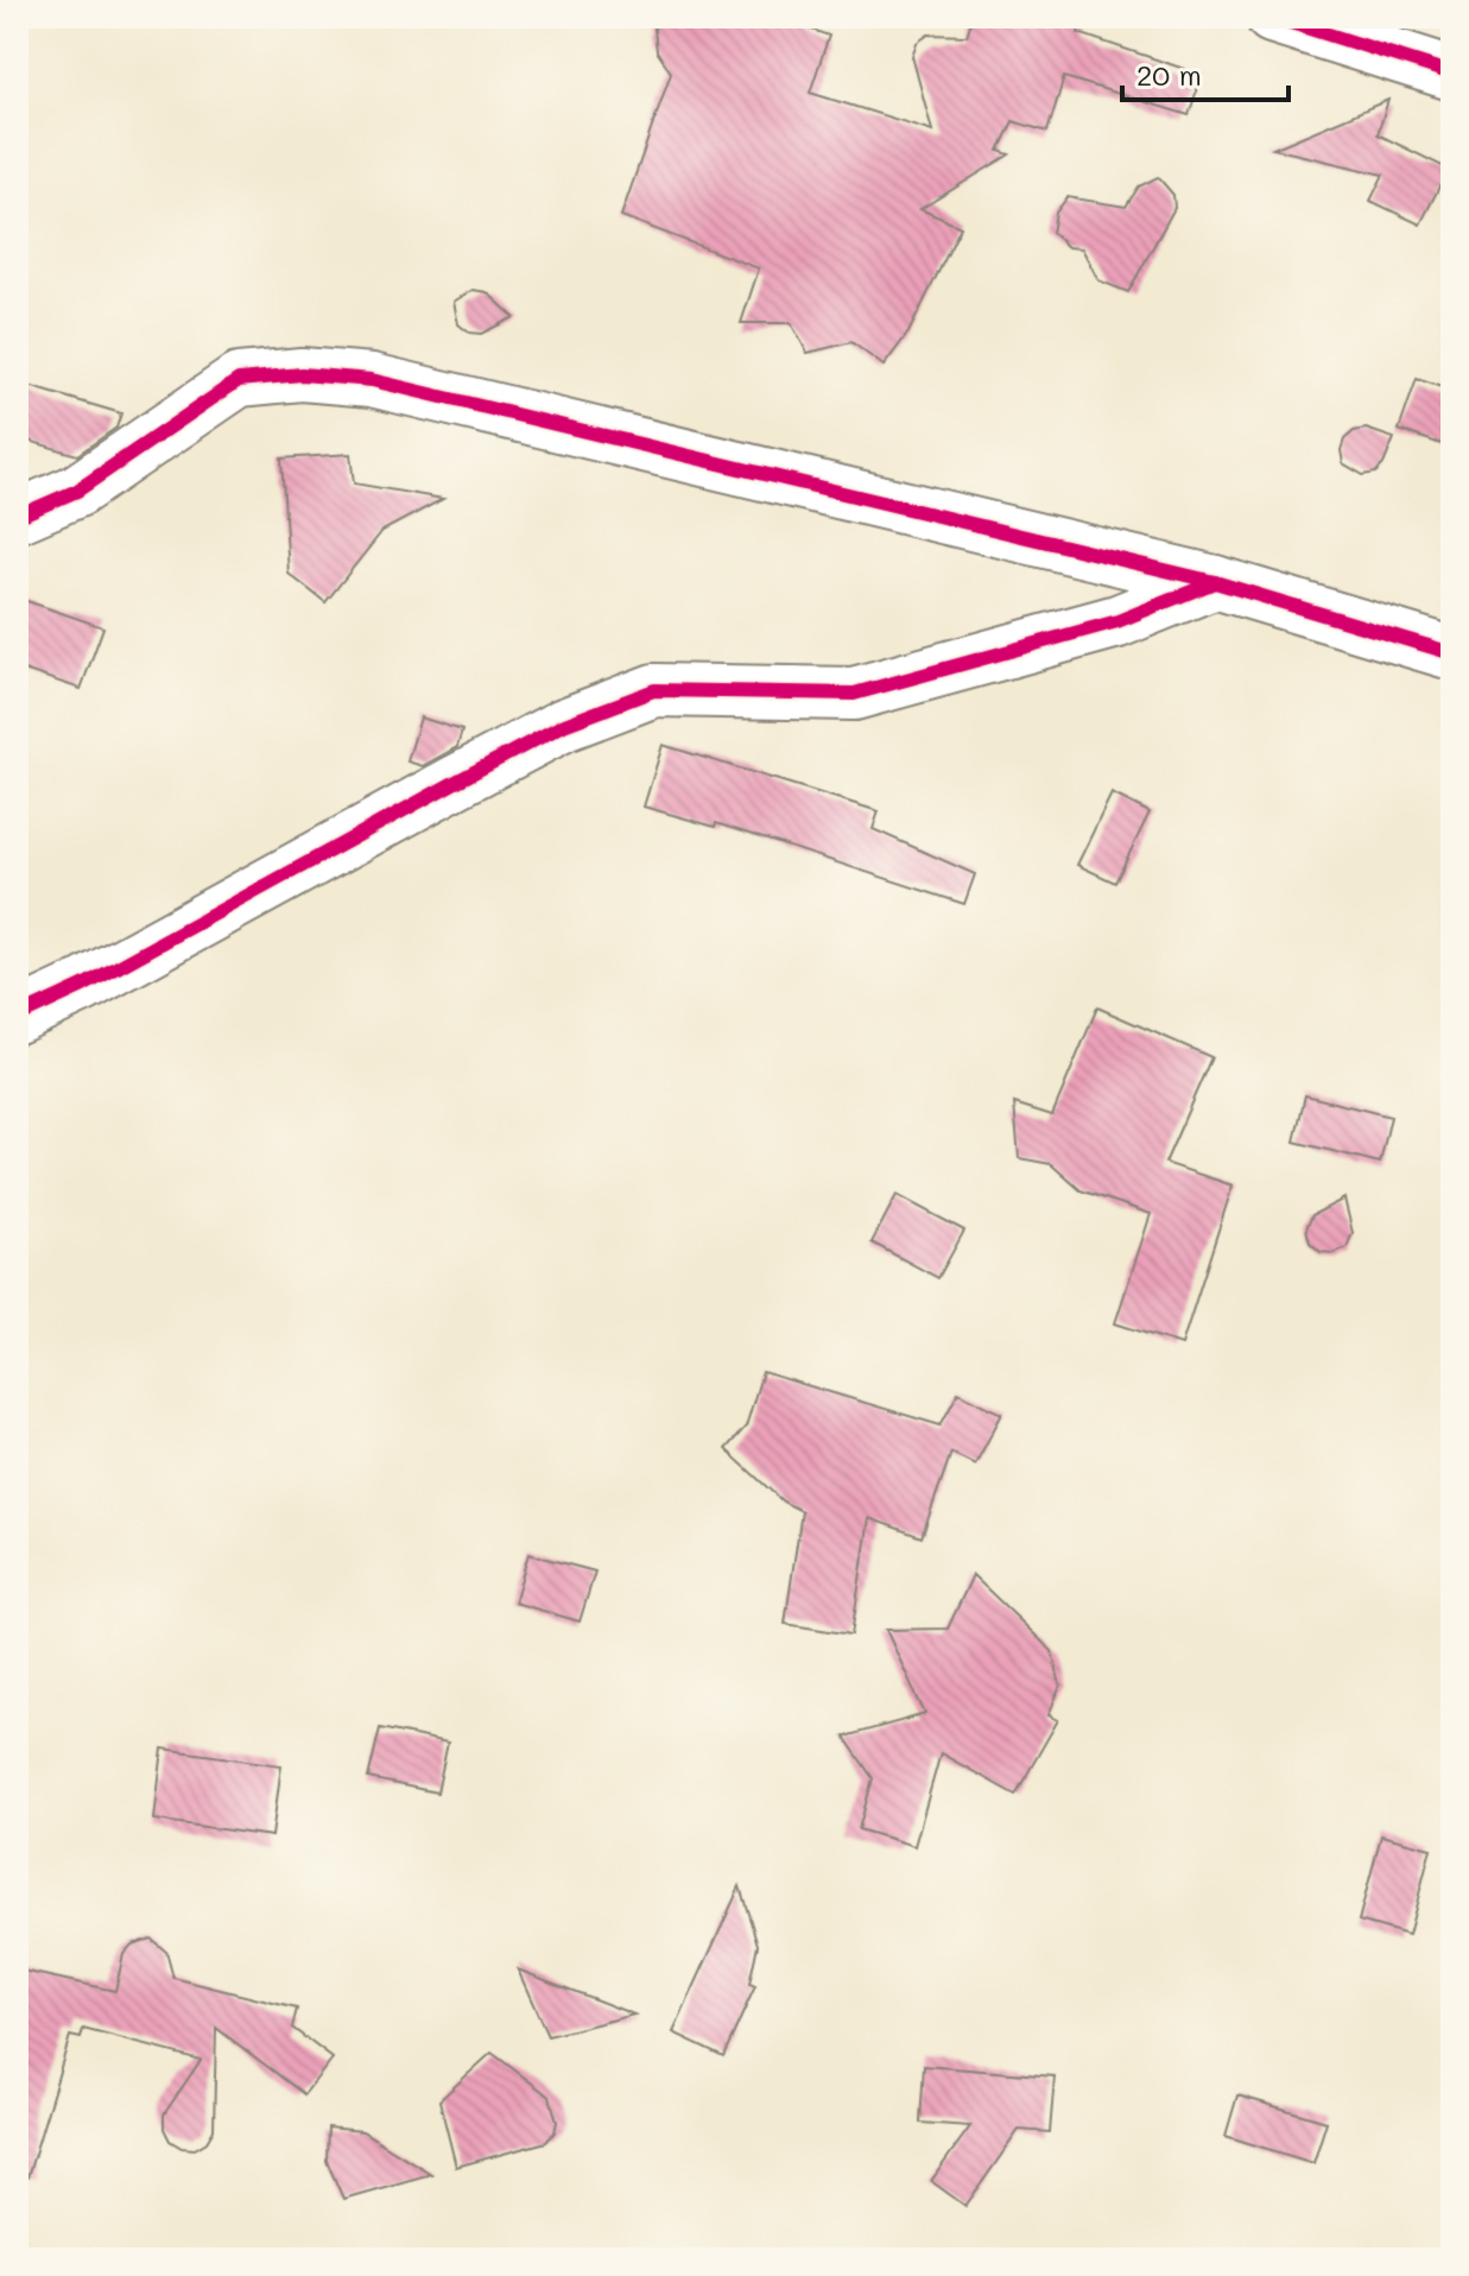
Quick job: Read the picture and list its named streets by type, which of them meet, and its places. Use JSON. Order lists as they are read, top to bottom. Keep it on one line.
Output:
{"scale_bar":"20 m"}
